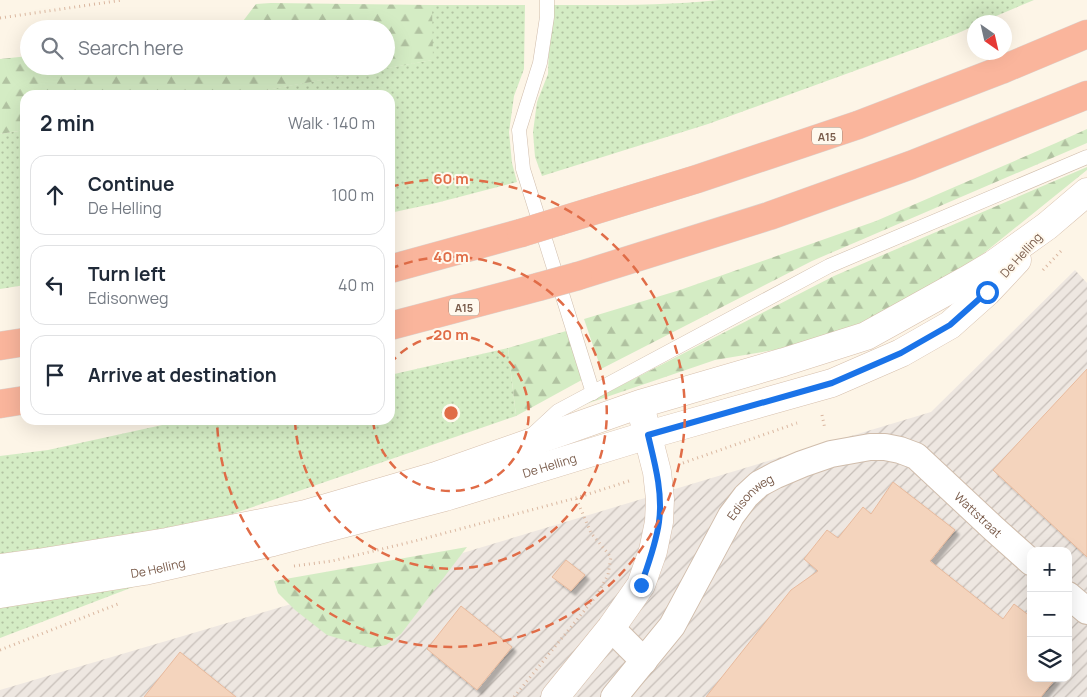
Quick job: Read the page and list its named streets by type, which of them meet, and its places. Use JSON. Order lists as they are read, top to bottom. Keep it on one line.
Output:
{"streets":{"highway":["A15"],"street":["De Helling","Edisonweg","Wattstraat"]},"crossings":[["Edisonweg","Wattstraat"]],"north":"bottom right","page":{"search":"Search here","heading":["2 min","Walk · 140 m"],"list":[["Continue","De Helling","100 m"],["Turn left","Edisonweg","40 m"],"Arrive at destination"],"map_buttons":["+","−"]},"rings":["60 m","40 m","20 m"]}
